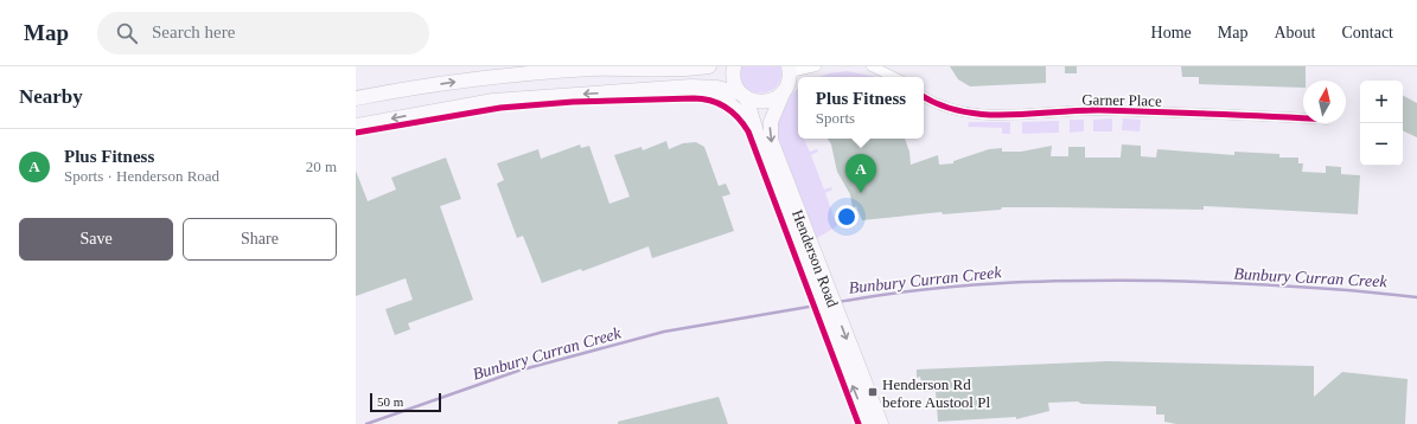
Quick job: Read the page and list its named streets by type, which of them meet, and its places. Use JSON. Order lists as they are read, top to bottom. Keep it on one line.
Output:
{"streets":{"main road":["Henderson Road"],"street":["Garner Place"]},"water":["Bunbury Curran Creek"],"places":{"transit":["Henderson Rd before Austool Pl"]},"scale_bar":"50 m","north":"top","page":{"header":"Map","search":"Search here","nav":["Home","Map","About","Contact"],"heading":"Nearby","popup":["Plus Fitness","Sports"],"map_buttons":["+","−"],"list":[{"mark":"A","name":"Plus Fitness","note":"Sports · Henderson Road","value":"20 m"}],"pins":"A","buttons":["Save","Share"],"scale":"50 m"}}
